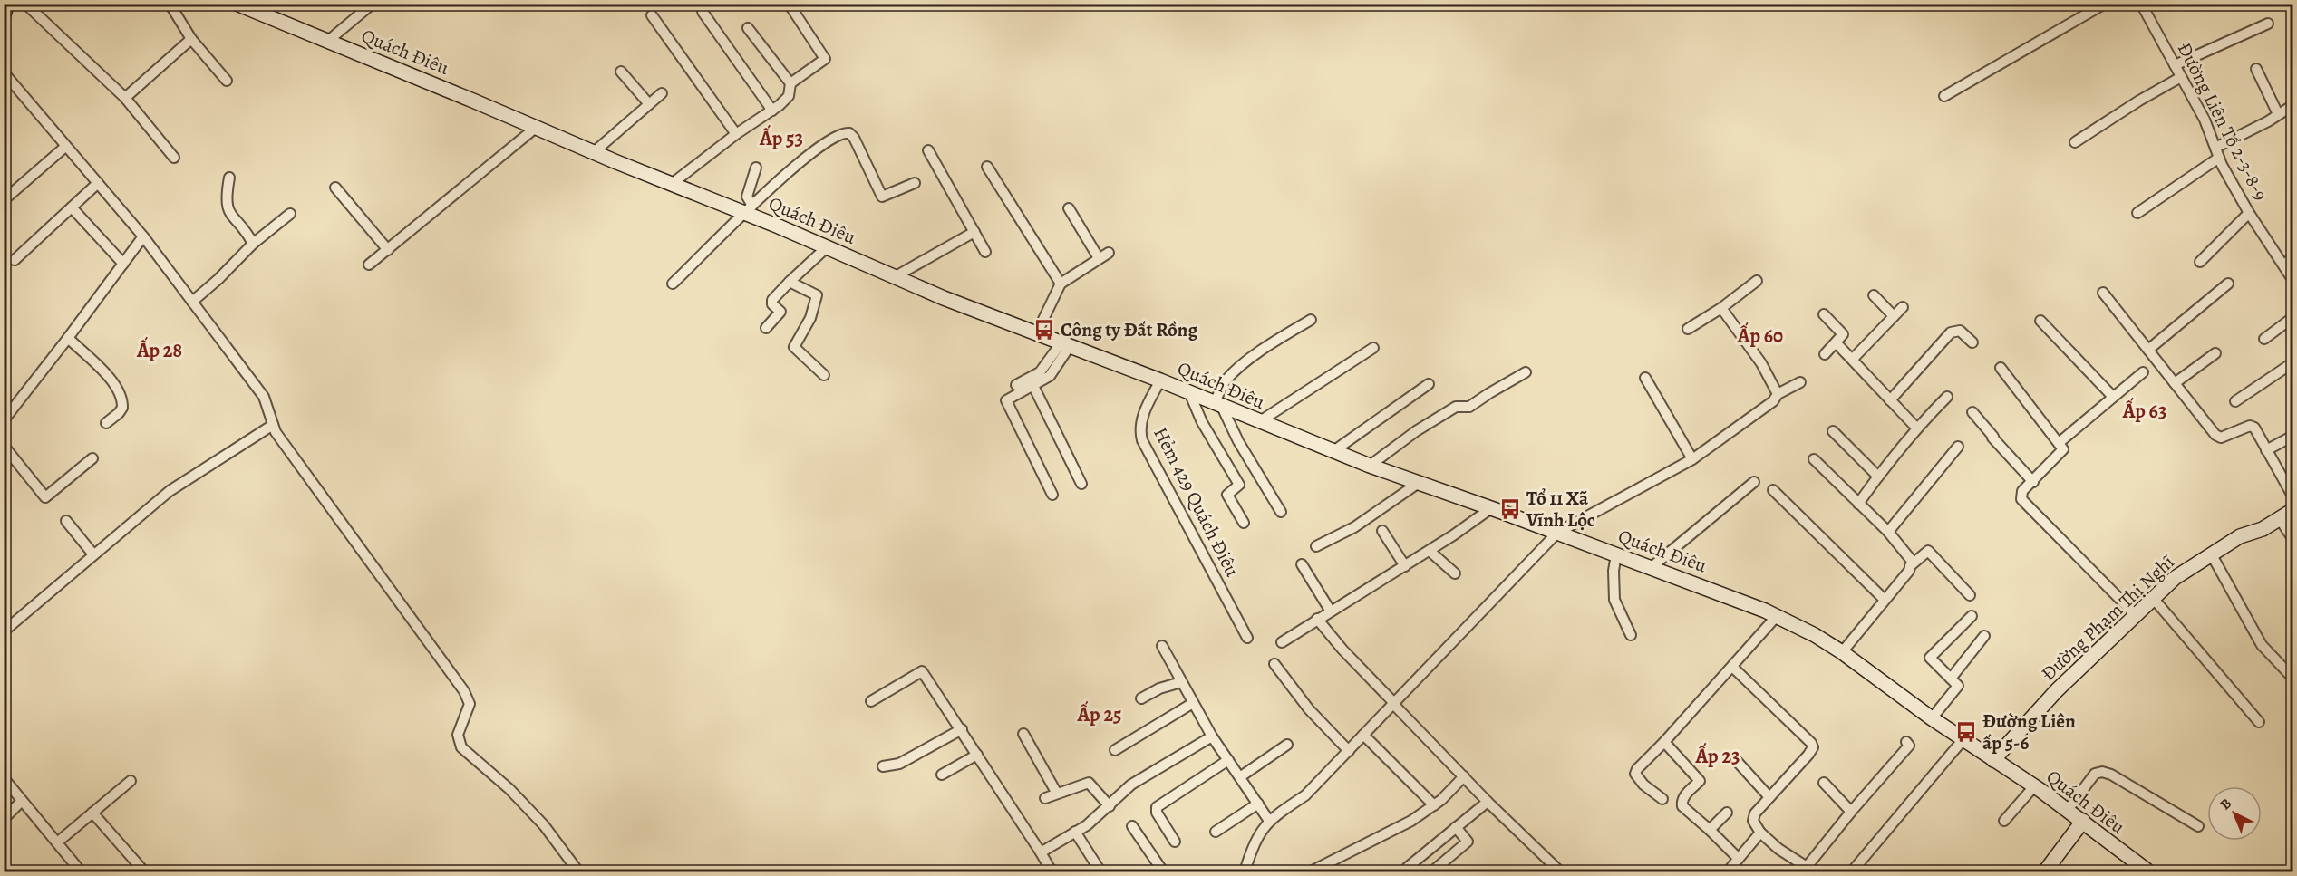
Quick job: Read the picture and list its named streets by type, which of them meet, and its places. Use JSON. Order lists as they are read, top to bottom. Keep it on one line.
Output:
{"streets":{"main road":["Quách Điêu","Đường Phạm Thị Nghĩ"],"street":["Đường Liên Tổ 2-3-8-9","Hẻm 429 Quách Điêu"]},"crossings":[["Quách Điêu","Hẻm 429 Quách Điêu"],["Quách Điêu","Đường Phạm Thị Nghĩ"]],"districts":["Ấp 53","Ấp 60","Ấp 28","Ấp 63","Ấp 25","Ấp 23"],"places":{"bus stop":["Công ty Đất Rồng","Tổ 11 Xã Vĩnh Lộc","Đường Liên ấp 5-6"]},"north":"top left"}
